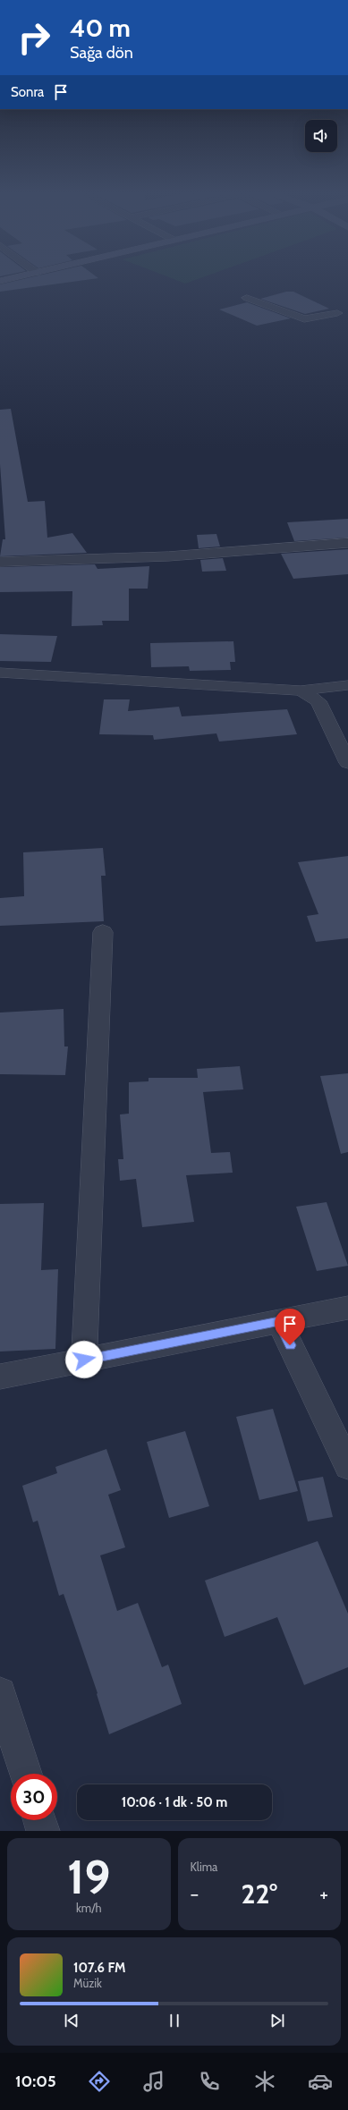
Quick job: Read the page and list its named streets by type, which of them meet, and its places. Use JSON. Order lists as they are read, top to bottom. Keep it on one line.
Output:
{"page":{"turn":["40 m","Sağa dön"],"then":"Sonra","limit":"30","trip":"10:06 · 1 dk · 50 m","tile":[["19","km/h"],"Klima"],"heat":["−","22°","+"],"song":["107.6 FM","Müzik"],"tabs":"10:05"}}
